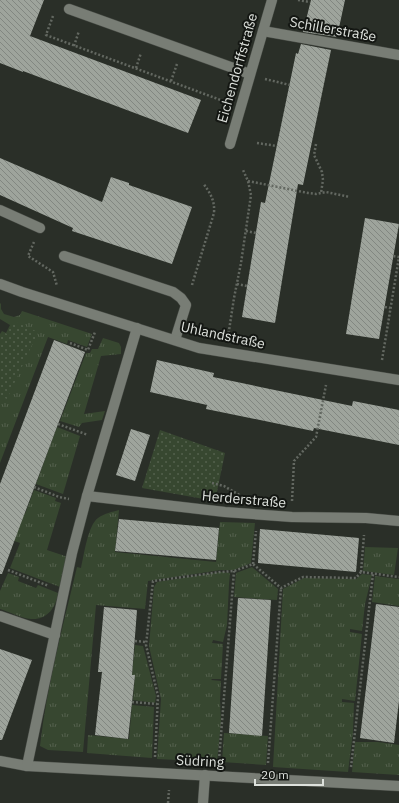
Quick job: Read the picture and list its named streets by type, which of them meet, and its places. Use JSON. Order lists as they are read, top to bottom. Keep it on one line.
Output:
{"streets":{"street":["Schillerstraße","Eichendorffstraße","Uhlandstraße","Herderstraße","Südring"]},"crossings":[["Schillerstraße","Eichendorffstraße"]],"scale_bar":"20 m"}
